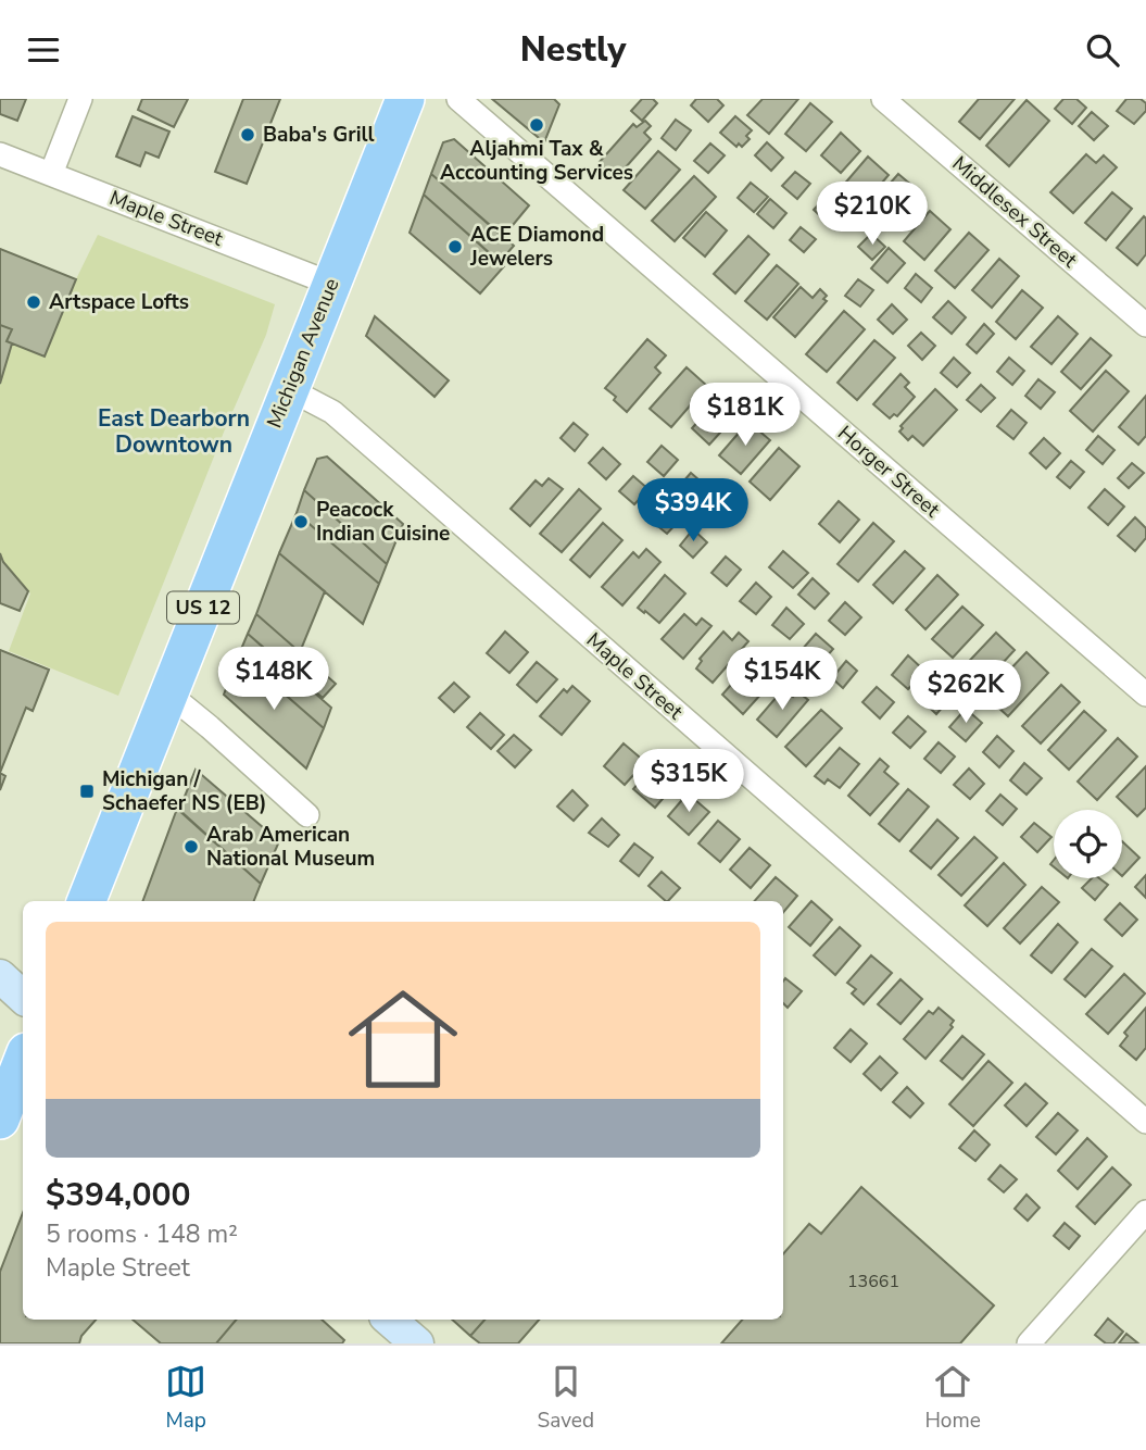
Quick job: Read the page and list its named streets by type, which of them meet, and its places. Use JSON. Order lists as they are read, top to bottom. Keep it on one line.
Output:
{"streets":{"main road":["Michigan Avenue","US 12"],"street":["Middlesex Street","Maple Street","Horger Street"]},"crossings":[["Maple Street","Michigan Avenue"]],"districts":["East Dearborn Downtown"],"places":{"other":["Aljahmi Tax & Accounting Services","Baba's Grill","ACE Diamond Jewelers","Artspace Lofts","Peacock Indian Cuisine","Arab American National Museum"],"transit":["Michigan / Schaefer NS (EB)"]},"house_numbers":["13661"],"page":{"header":"Nestly","price":["$210K","$181K","$394K","$148K","$154K","$262K","$315K"],"list":[{"name":"$394,000","note":"5 rooms · 148 m² · Maple Street"}],"tabs":["Map","Saved","Home"]}}
